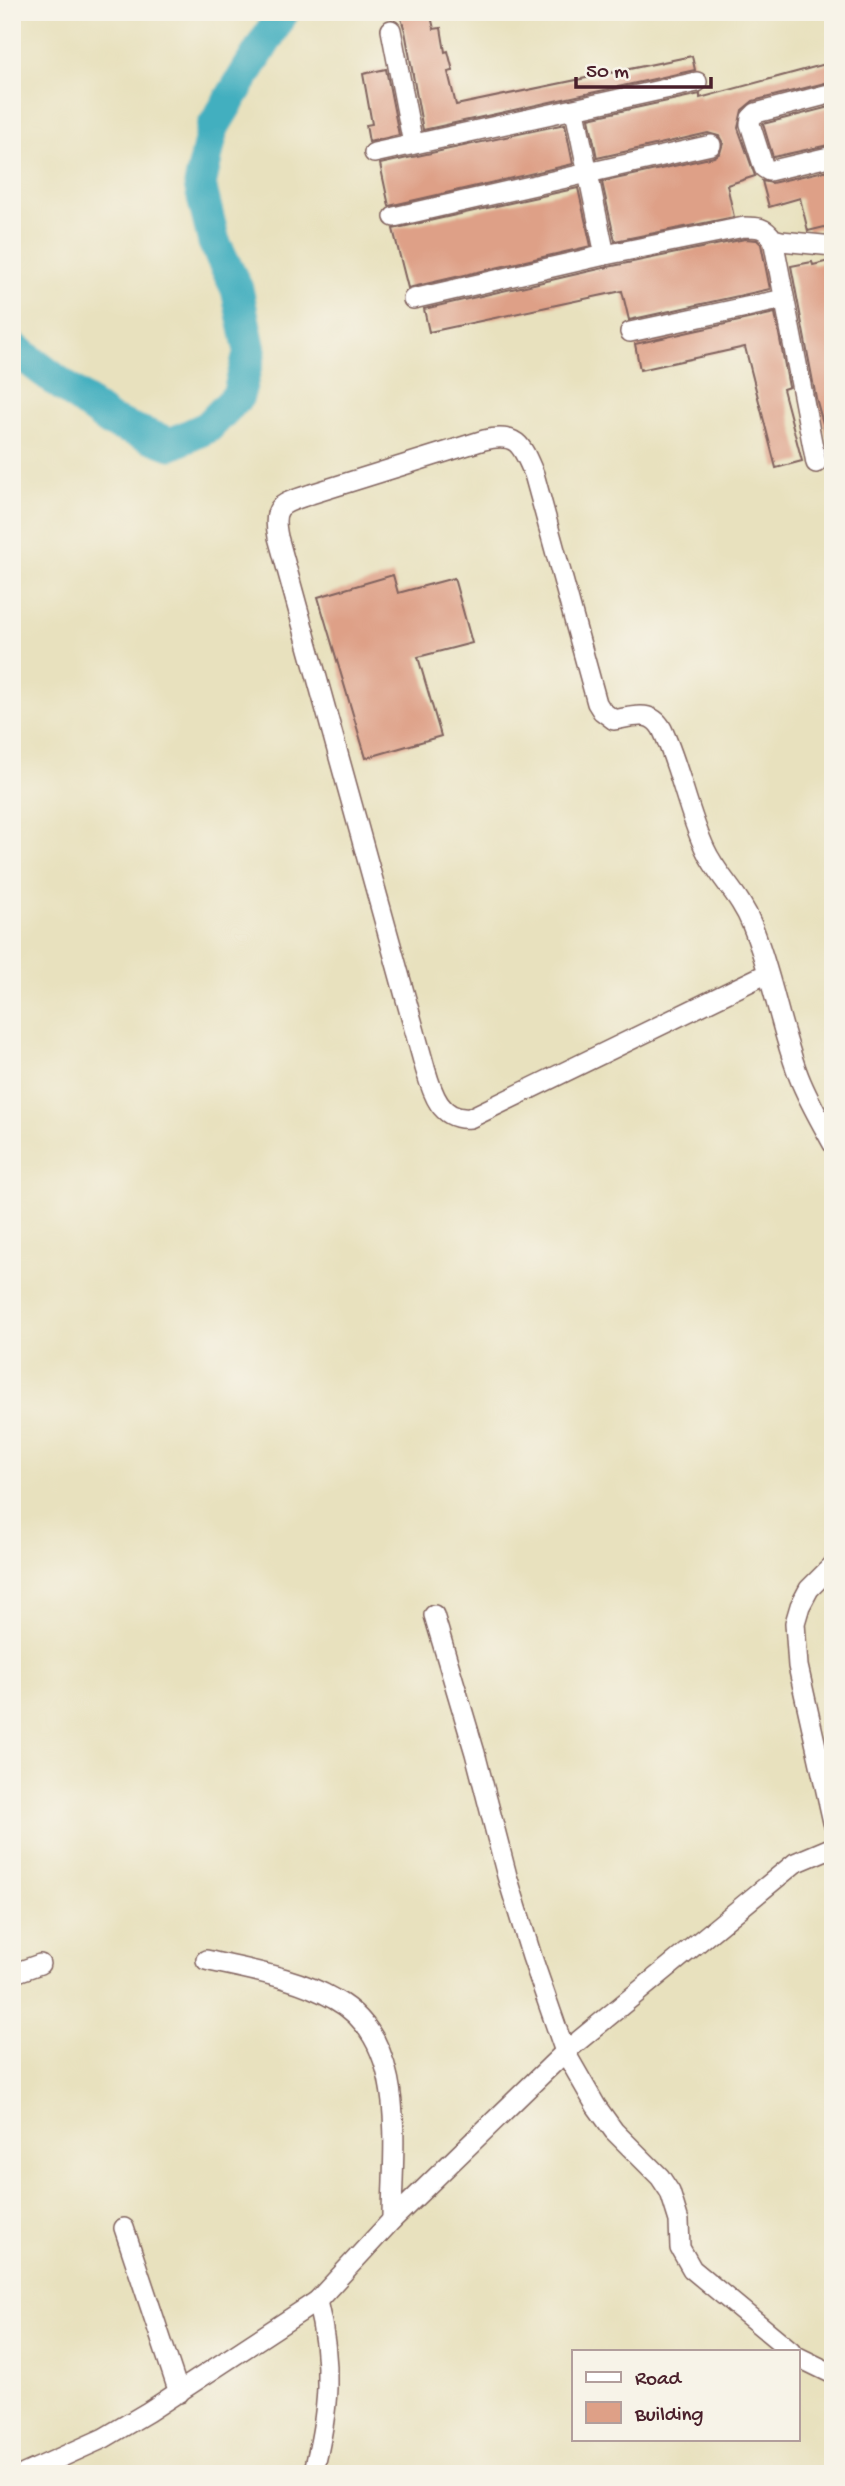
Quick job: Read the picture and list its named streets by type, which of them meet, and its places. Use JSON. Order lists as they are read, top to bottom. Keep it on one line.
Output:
{"legend":["Road","Building"],"scale_bar":"50 m"}
